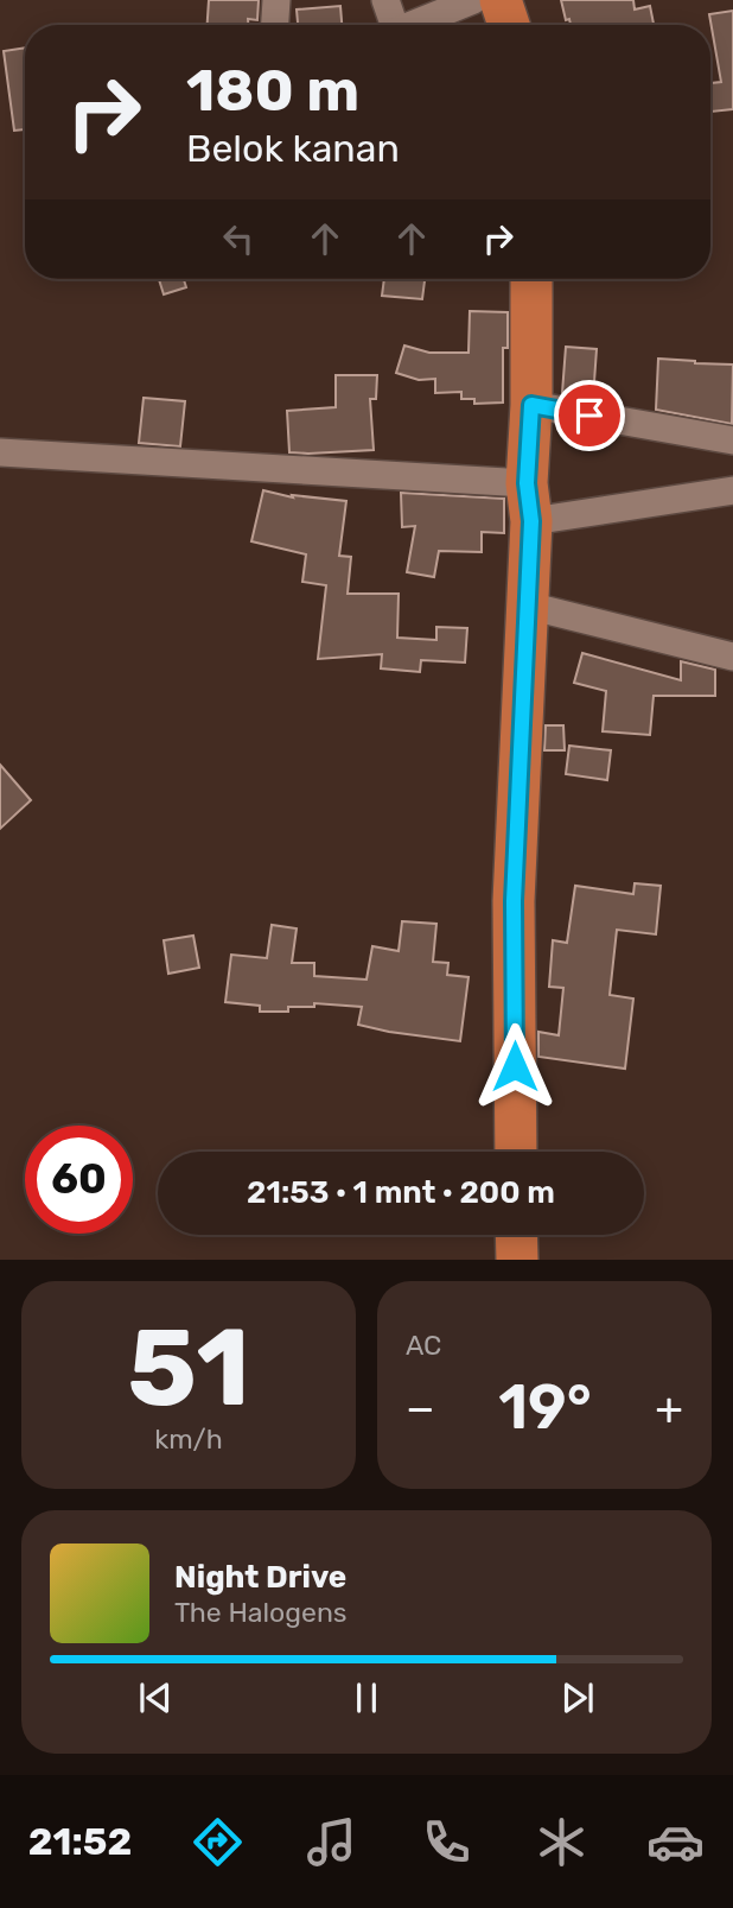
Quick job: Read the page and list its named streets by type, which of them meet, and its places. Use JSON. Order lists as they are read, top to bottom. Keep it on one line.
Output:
{"page":{"turn":["180 m","Belok kanan"],"limit":"60","trip":"21:53 · 1 mnt · 200 m","tile":[["51","km/h"],"AC"],"heat":["−","19°","+"],"song":["Night Drive","The Halogens"],"tabs":"21:52"}}
